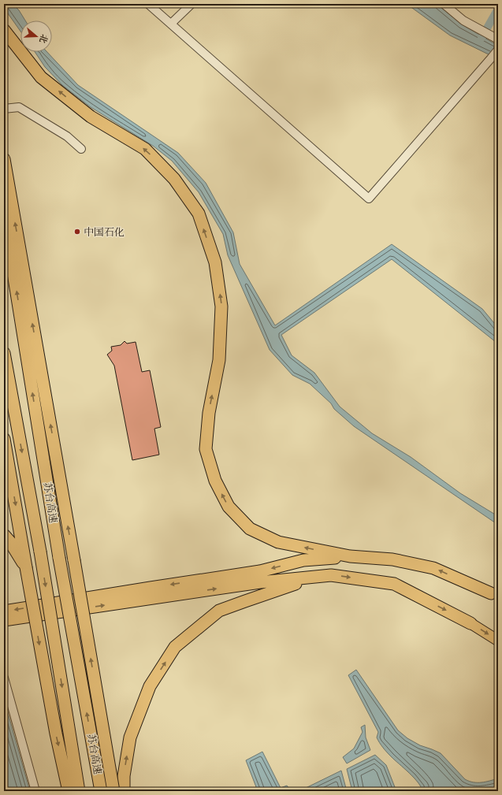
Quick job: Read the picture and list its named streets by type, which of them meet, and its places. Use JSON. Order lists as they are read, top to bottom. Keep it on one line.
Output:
{"streets":{"highway":["苏台高速"]},"places":["中国石化"],"north":"right"}
